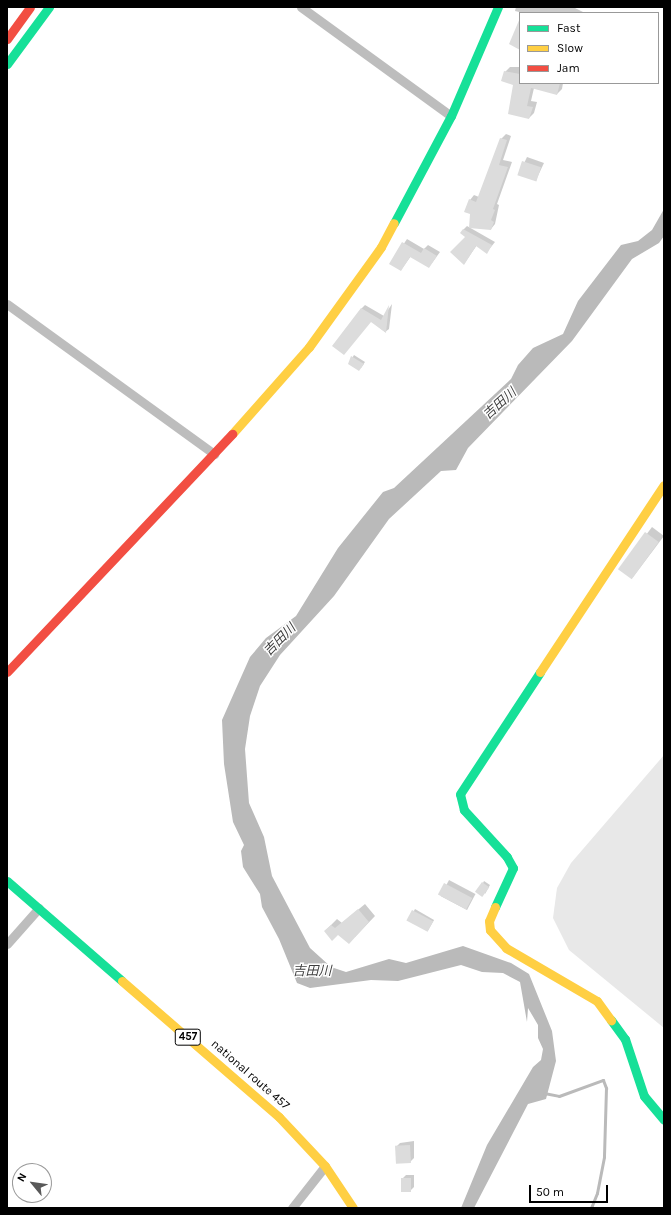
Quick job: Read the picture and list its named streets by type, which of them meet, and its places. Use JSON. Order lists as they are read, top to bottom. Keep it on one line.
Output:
{"streets":{"main road":["457","national route 457"]},"water":["吉田川"],"legend":["Fast","Slow","Jam"],"scale_bar":"50 m","north":"top left"}
